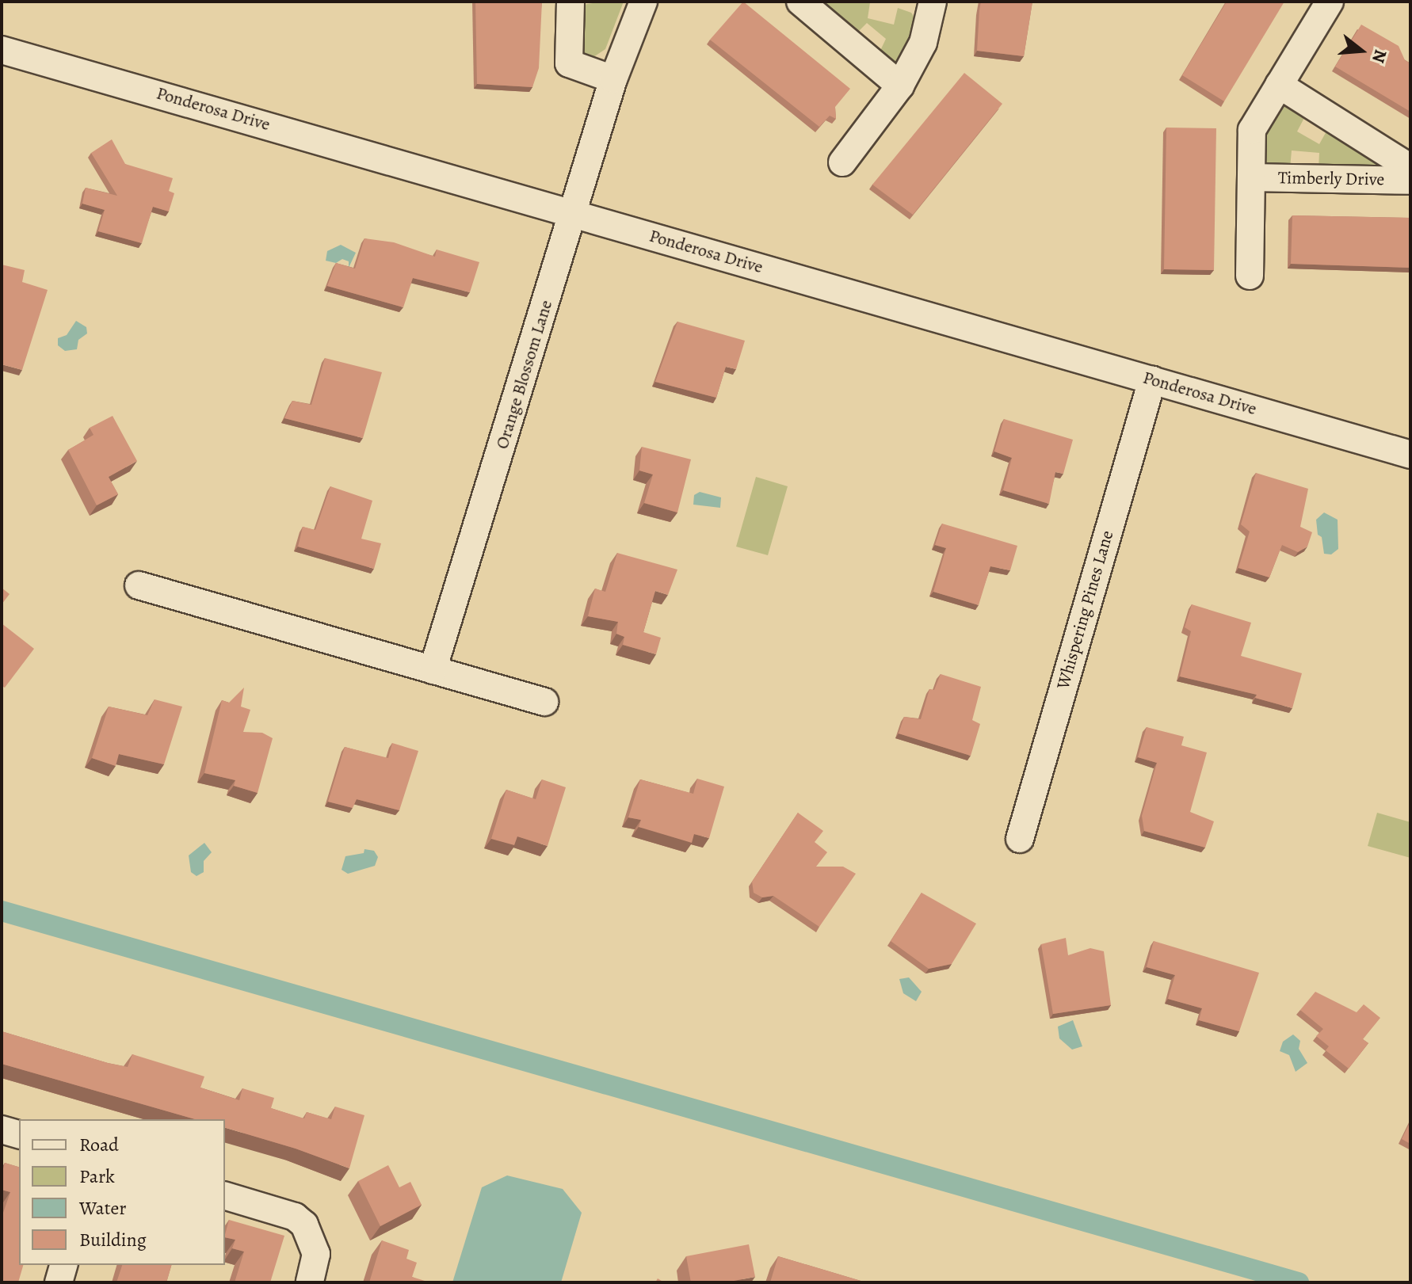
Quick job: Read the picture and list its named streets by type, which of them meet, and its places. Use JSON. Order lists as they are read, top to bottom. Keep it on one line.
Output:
{"streets":{"street":["Ponderosa Drive","Timberly Drive","Orange Blossom Lane","Whispering Pines Lane"]},"crossings":[["Ponderosa Drive","Orange Blossom Lane"],["Ponderosa Drive","Whispering Pines Lane"]],"legend":["Road","Park","Water","Building"],"north":"right"}
